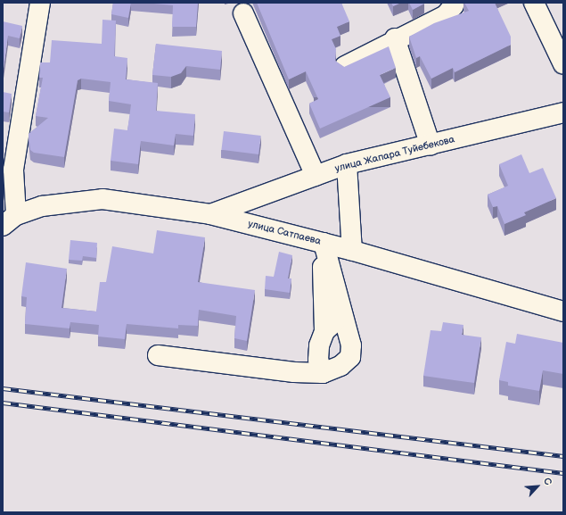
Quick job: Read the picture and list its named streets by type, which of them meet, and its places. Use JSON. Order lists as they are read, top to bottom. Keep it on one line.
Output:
{"streets":{"street":["улица Жапара Туйебекова","улица Сатпаева"]},"crossings":[["улица Жапара Туйебекова","улица Сатпаева"]],"north":"top right"}
